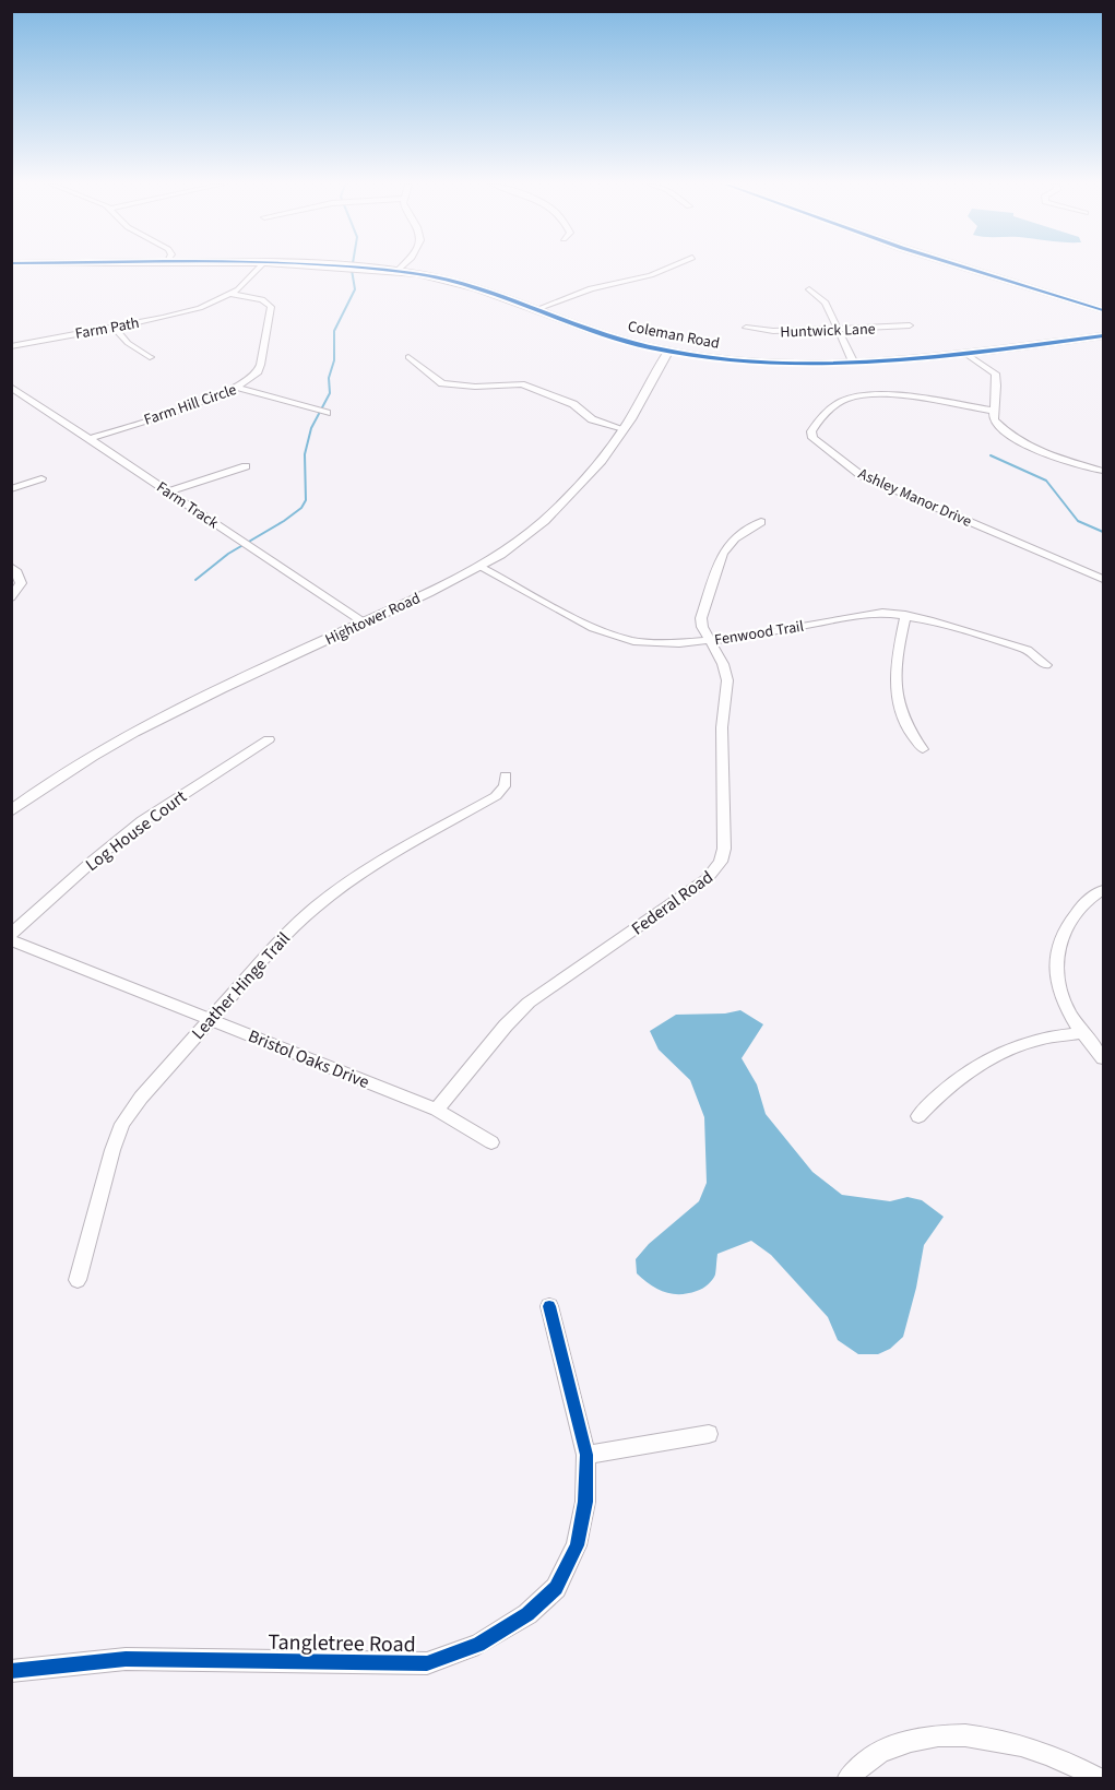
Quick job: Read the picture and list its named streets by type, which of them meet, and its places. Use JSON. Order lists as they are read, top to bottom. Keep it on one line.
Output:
{"streets":{"street":["Farm Path","Huntwick Lane","Coleman Road","Farm Hill Circle","Ashley Manor Drive","Farm Track","Hightower Road","Fenwood Trail","Log House Court","Federal Road","Leather Hinge Trail","Bristol Oaks Drive","Tangletree Road"]},"crossings":[["Farm Path","Farm Hill Circle"],["Coleman Road","Hightower Road"],["Farm Hill Circle","Farm Track"],["Farm Track","Hightower Road"],["Hightower Road","Fenwood Trail"],["Fenwood Trail","Federal Road"],["Federal Road","Bristol Oaks Drive"],["Leather Hinge Trail","Bristol Oaks Drive"]]}
